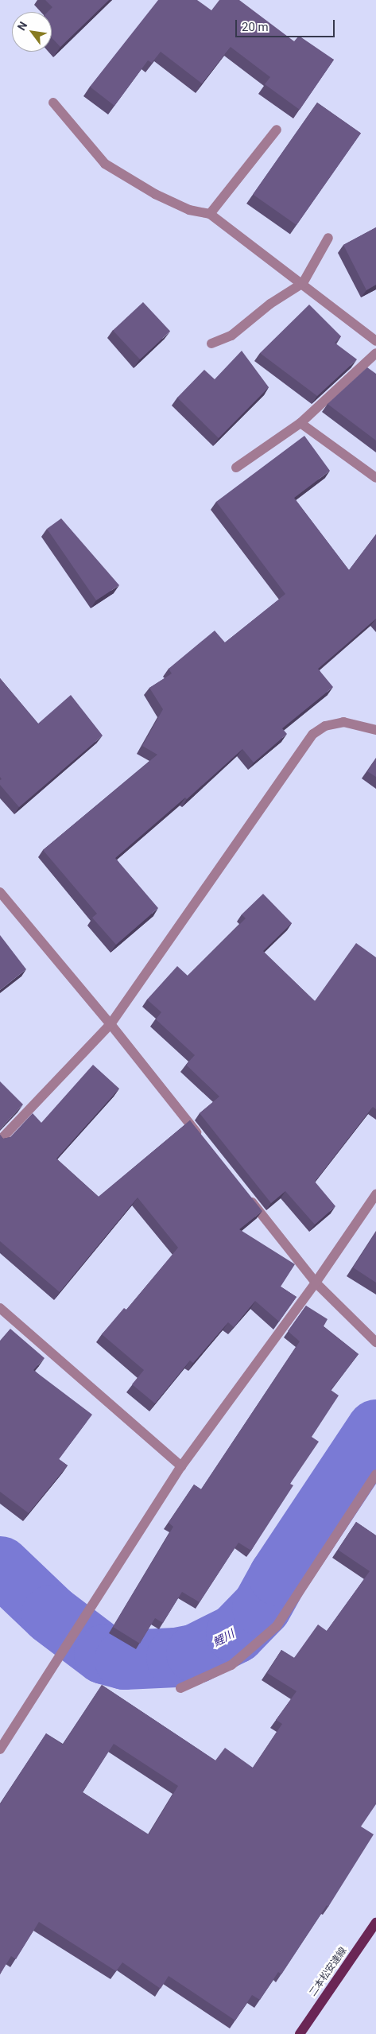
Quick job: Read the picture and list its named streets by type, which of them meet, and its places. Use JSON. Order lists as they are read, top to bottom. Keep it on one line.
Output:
{"streets":{"main road":["二本松安達線"]},"water":["鯉川"],"scale_bar":"20 m","north":"top left"}
